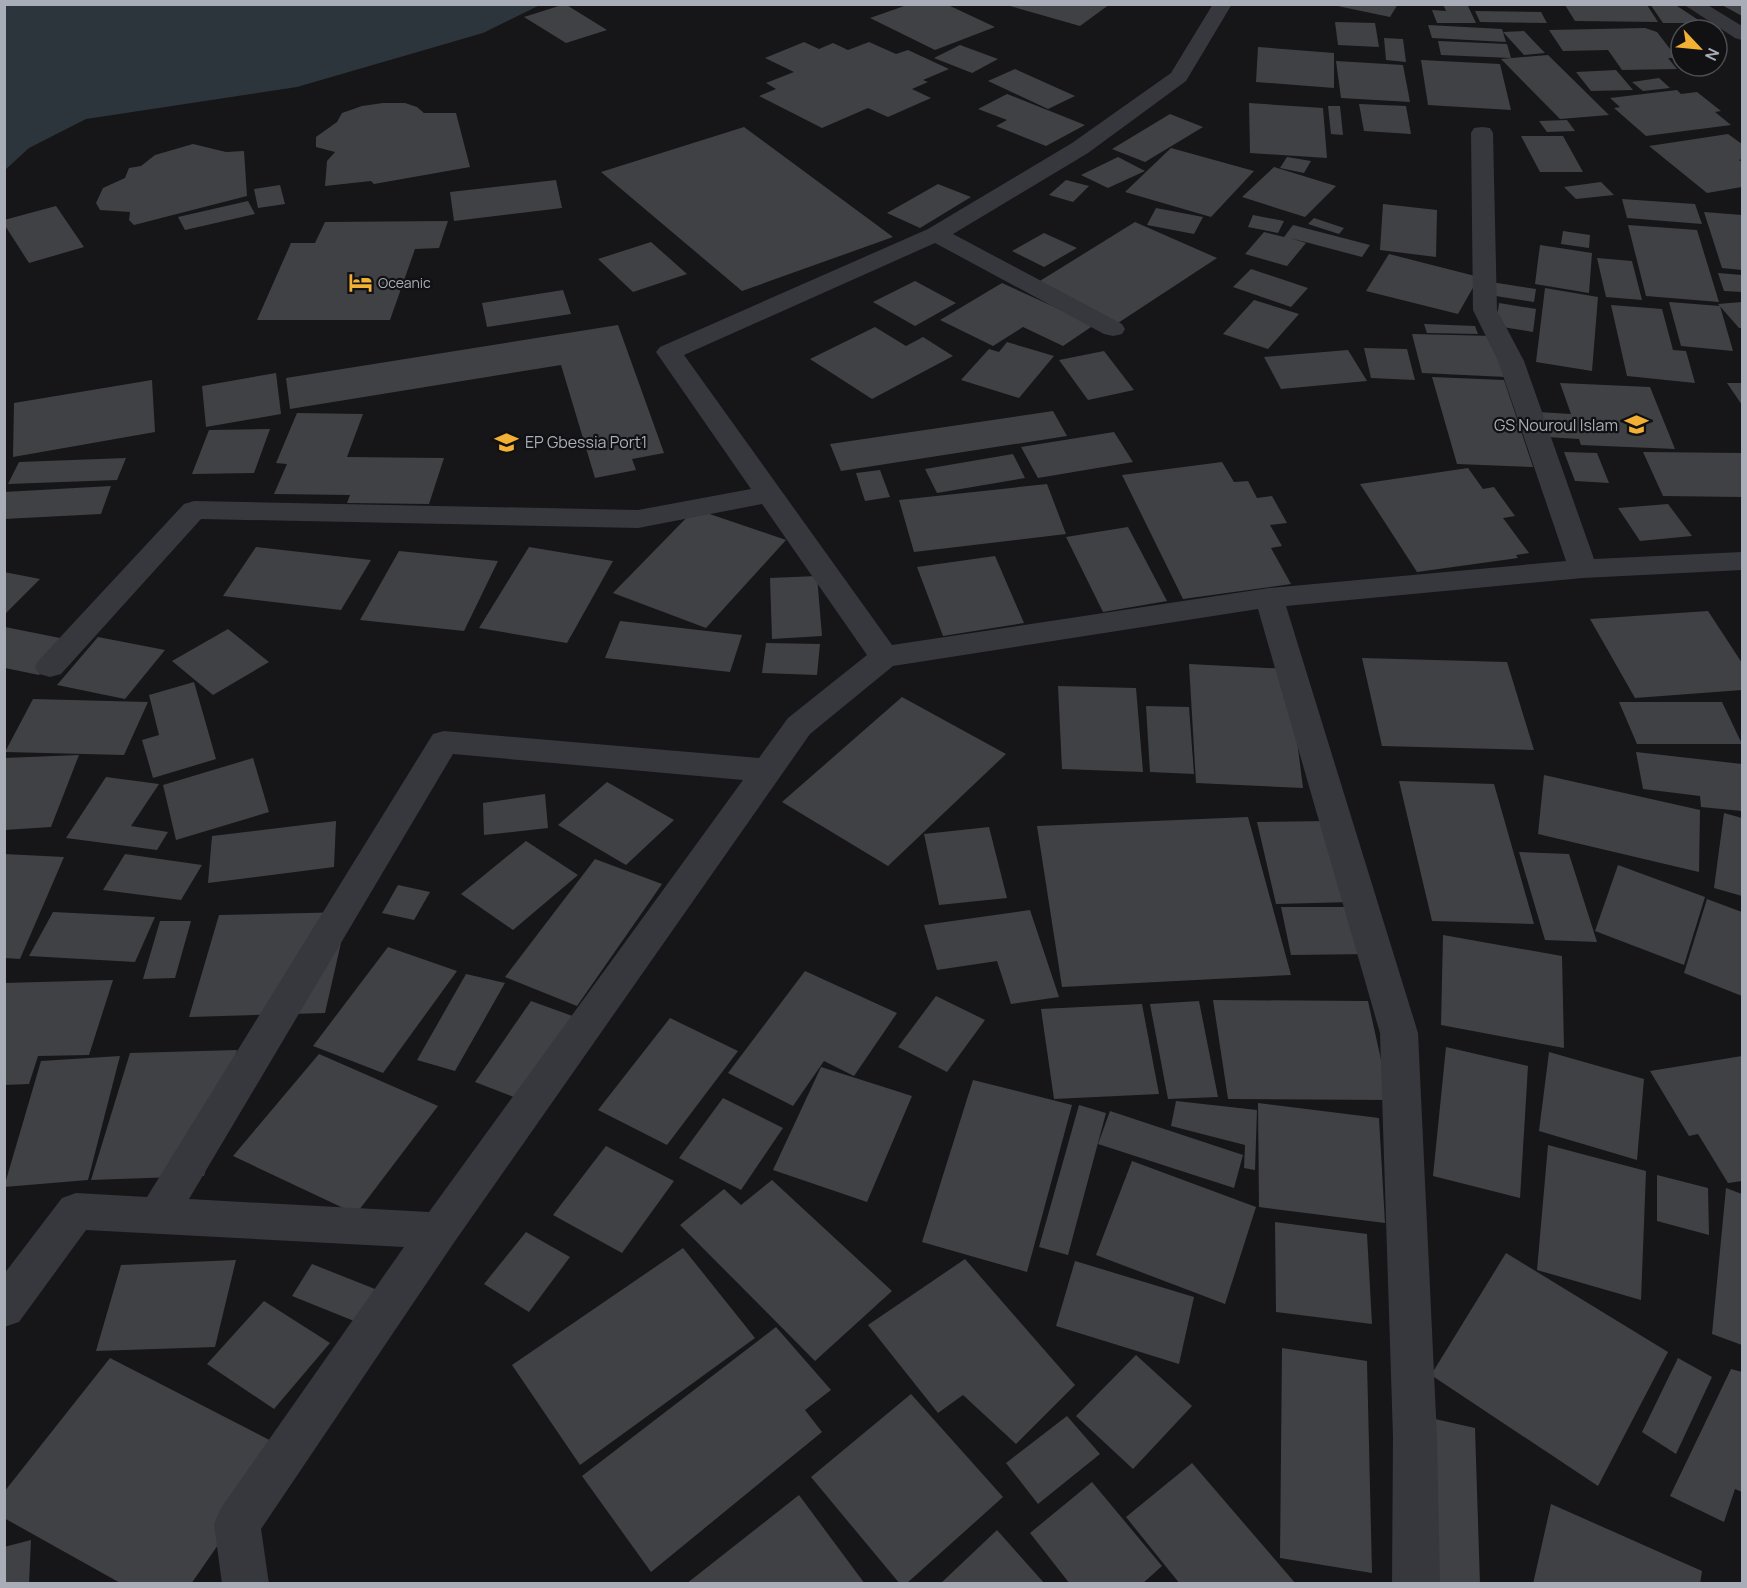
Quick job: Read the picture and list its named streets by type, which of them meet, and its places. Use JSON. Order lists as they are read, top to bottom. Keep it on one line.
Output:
{"places":{"hotel":["Oceanic"],"school or university":["GS Nouroul Islam","EP Gbessia Port1"]},"north":"bottom right"}
